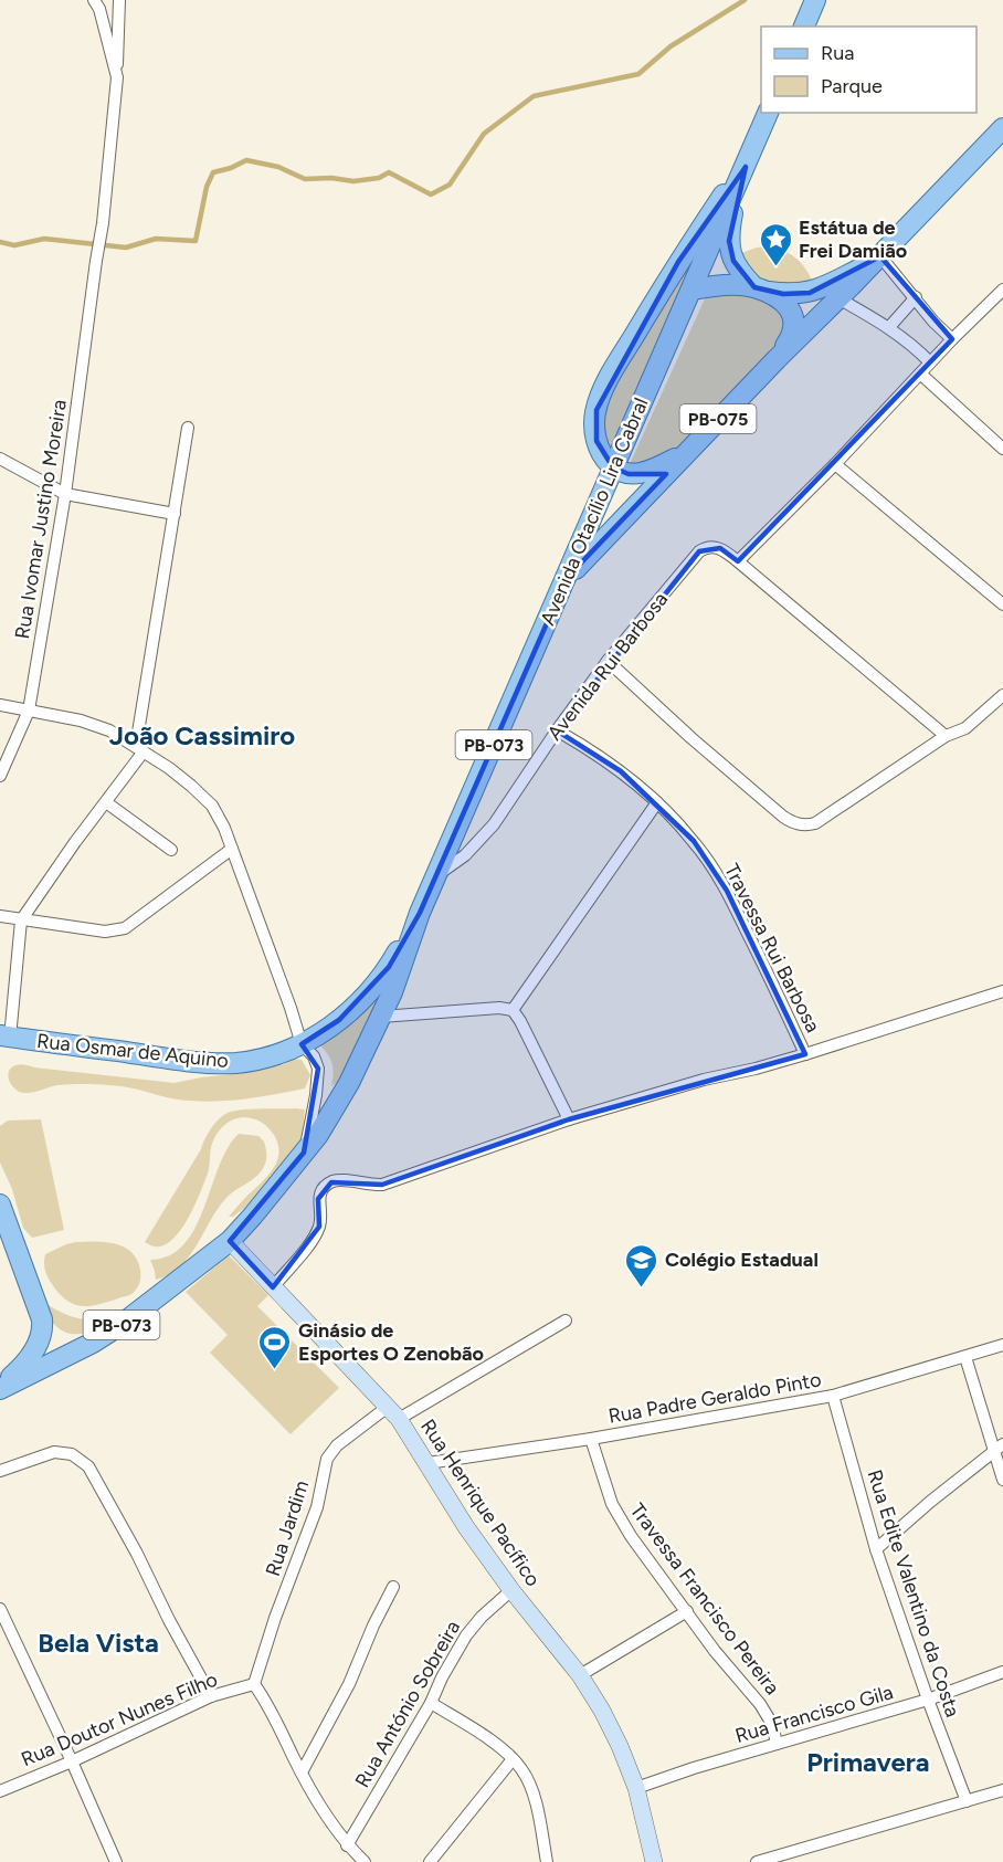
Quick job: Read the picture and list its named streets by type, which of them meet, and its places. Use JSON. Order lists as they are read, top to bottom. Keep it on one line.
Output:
{"streets":{"main road":["PB-075","Avenida Otacílio Lira Cabral","PB-073","Rua Osmar de Aquino","Rua Henrique Pacífico"],"street":["Rua Ivomar Justino Moreira","Avenida Rui Barbosa","Travessa Rui Barbosa","Rua Padre Geraldo Pinto","Rua Jardim","Rua Edite Valentino da Costa","Travessa Francisco Pereira","Rua António Sobreira","Rua Francisco Gila","Rua Doutor Nunes Filho"]},"crossings":[["PB-075","Avenida Otacílio Lira Cabral"],["Avenida Otacílio Lira Cabral","Avenida Rui Barbosa"],["Avenida Otacílio Lira Cabral","PB-073"],["Avenida Otacílio Lira Cabral","Rua Osmar de Aquino"],["Avenida Rui Barbosa","Travessa Rui Barbosa"],["PB-073","Rua Henrique Pacífico"],["Rua Padre Geraldo Pinto","Rua Henrique Pacífico"],["Rua Padre Geraldo Pinto","Rua Edite Valentino da Costa"],["Rua Padre Geraldo Pinto","Travessa Francisco Pereira"],["Rua Henrique Pacífico","Rua Jardim"],["Rua Henrique Pacífico","Rua António Sobreira"],["Rua Henrique Pacífico","Rua Francisco Gila"],["Rua Jardim","Rua Doutor Nunes Filho"],["Rua Edite Valentino da Costa","Rua Francisco Gila"],["Travessa Francisco Pereira","Rua Francisco Gila"]],"districts":["João Cassimiro","Bela Vista","Primavera"],"places":{"place":["Estátua de Frei Damião"],"school or university":["Colégio Estadual"],"sports":["Ginásio de Esportes O Zenobão"]},"legend":["Rua","Parque"]}
